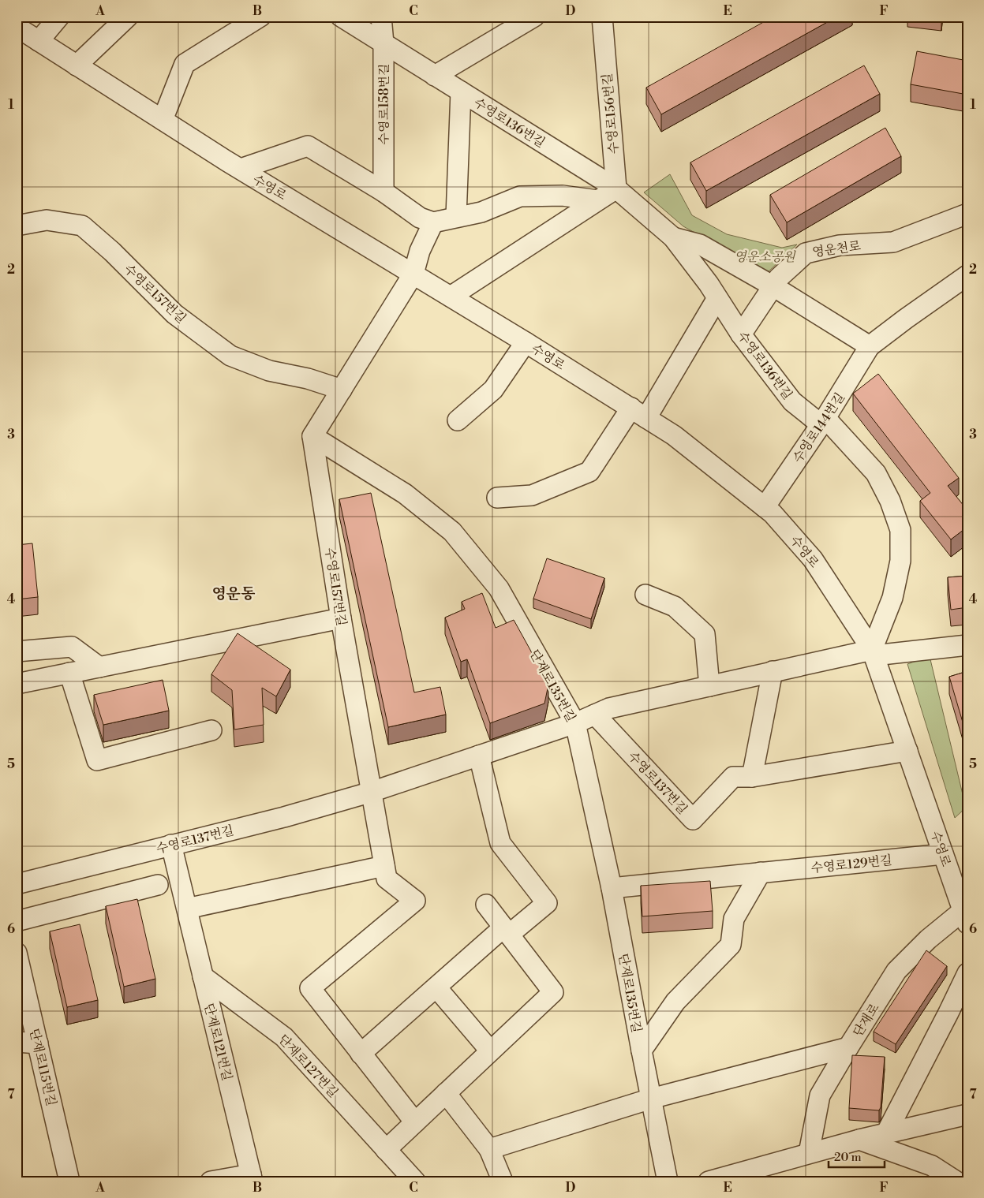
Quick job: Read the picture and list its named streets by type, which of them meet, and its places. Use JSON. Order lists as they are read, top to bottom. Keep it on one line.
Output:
{"streets":{"street":["수영로158번길","수영로156번길","수영로136번길","수영로","영운천로","수영로157번길","수영로144번길","단재로135번길","수영로137번길","수영로129번길","단재로","단재로121번길","단재로127번길","단재로115번길"]},"crossings":[["수영로158번길","수영로136번길"],["수영로156번길","수영로136번길"],["수영로136번길","수영로"],["수영로136번길","영운천로"],["수영로136번길","수영로144번길"],["수영로136번길","수영로137번길"],["수영로","수영로144번길"],["수영로","수영로137번길"],["수영로","수영로129번길"],["수영로","단재로"],["수영로157번길","단재로135번길"],["수영로157번길","수영로137번길"],["단재로135번길","수영로137번길"],["단재로135번길","수영로129번길"],["수영로137번길","단재로121번길"],["단재로121번길","단재로127번길"]],"districts":["영운동"],"parks":["영운소공원"],"scale_bar":"20 m","grid":{"columns":["A","B","C","D","E","F"],"rows":["1","2","3","4","5","6","7"]}}
